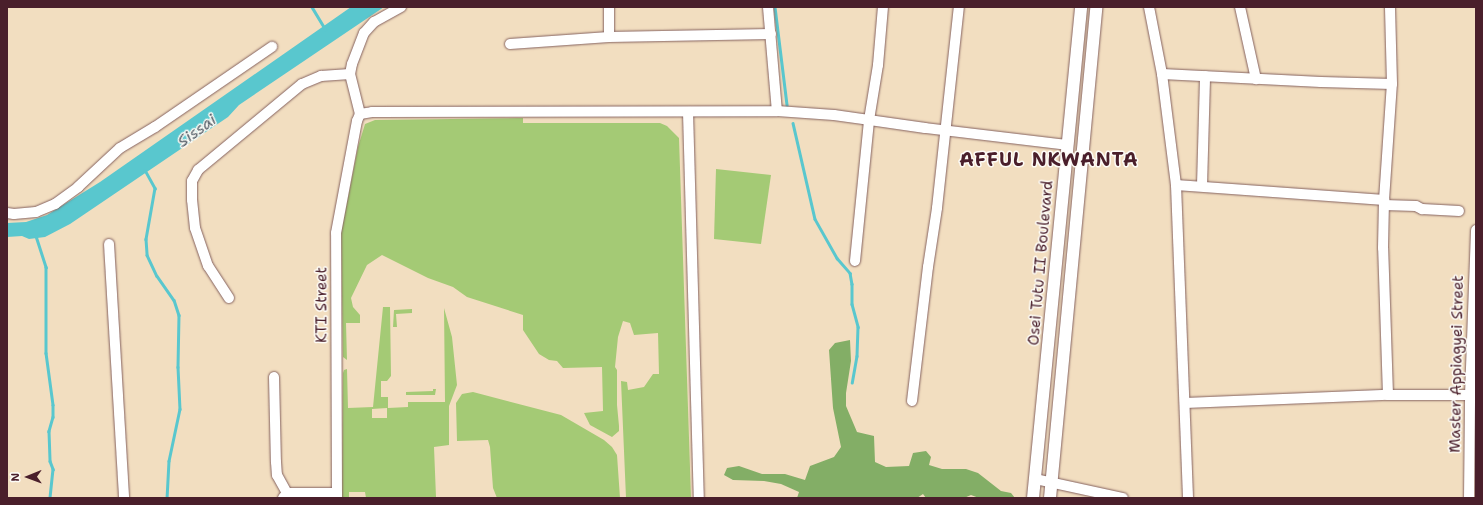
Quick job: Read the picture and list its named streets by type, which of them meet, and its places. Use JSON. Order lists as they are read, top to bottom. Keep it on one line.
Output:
{"streets":{"main road":["Osei Tutu II Boulevard"],"street":["KTI Street","Master Appiagyei Street"]},"districts":["AFFUL NKWANTA"],"water":["Sissai"],"north":"left"}
